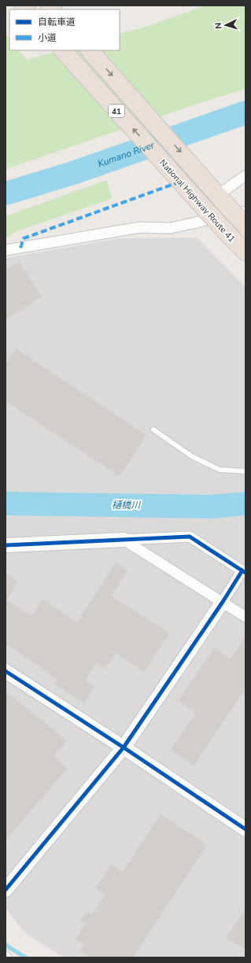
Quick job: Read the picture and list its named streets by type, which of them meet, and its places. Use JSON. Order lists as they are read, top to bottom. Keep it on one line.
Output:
{"streets":{"highway":["41","National Highway Route 41"]},"water":["Kumano River","樋橋川"],"legend":["自転車道","小道"],"north":"left"}
